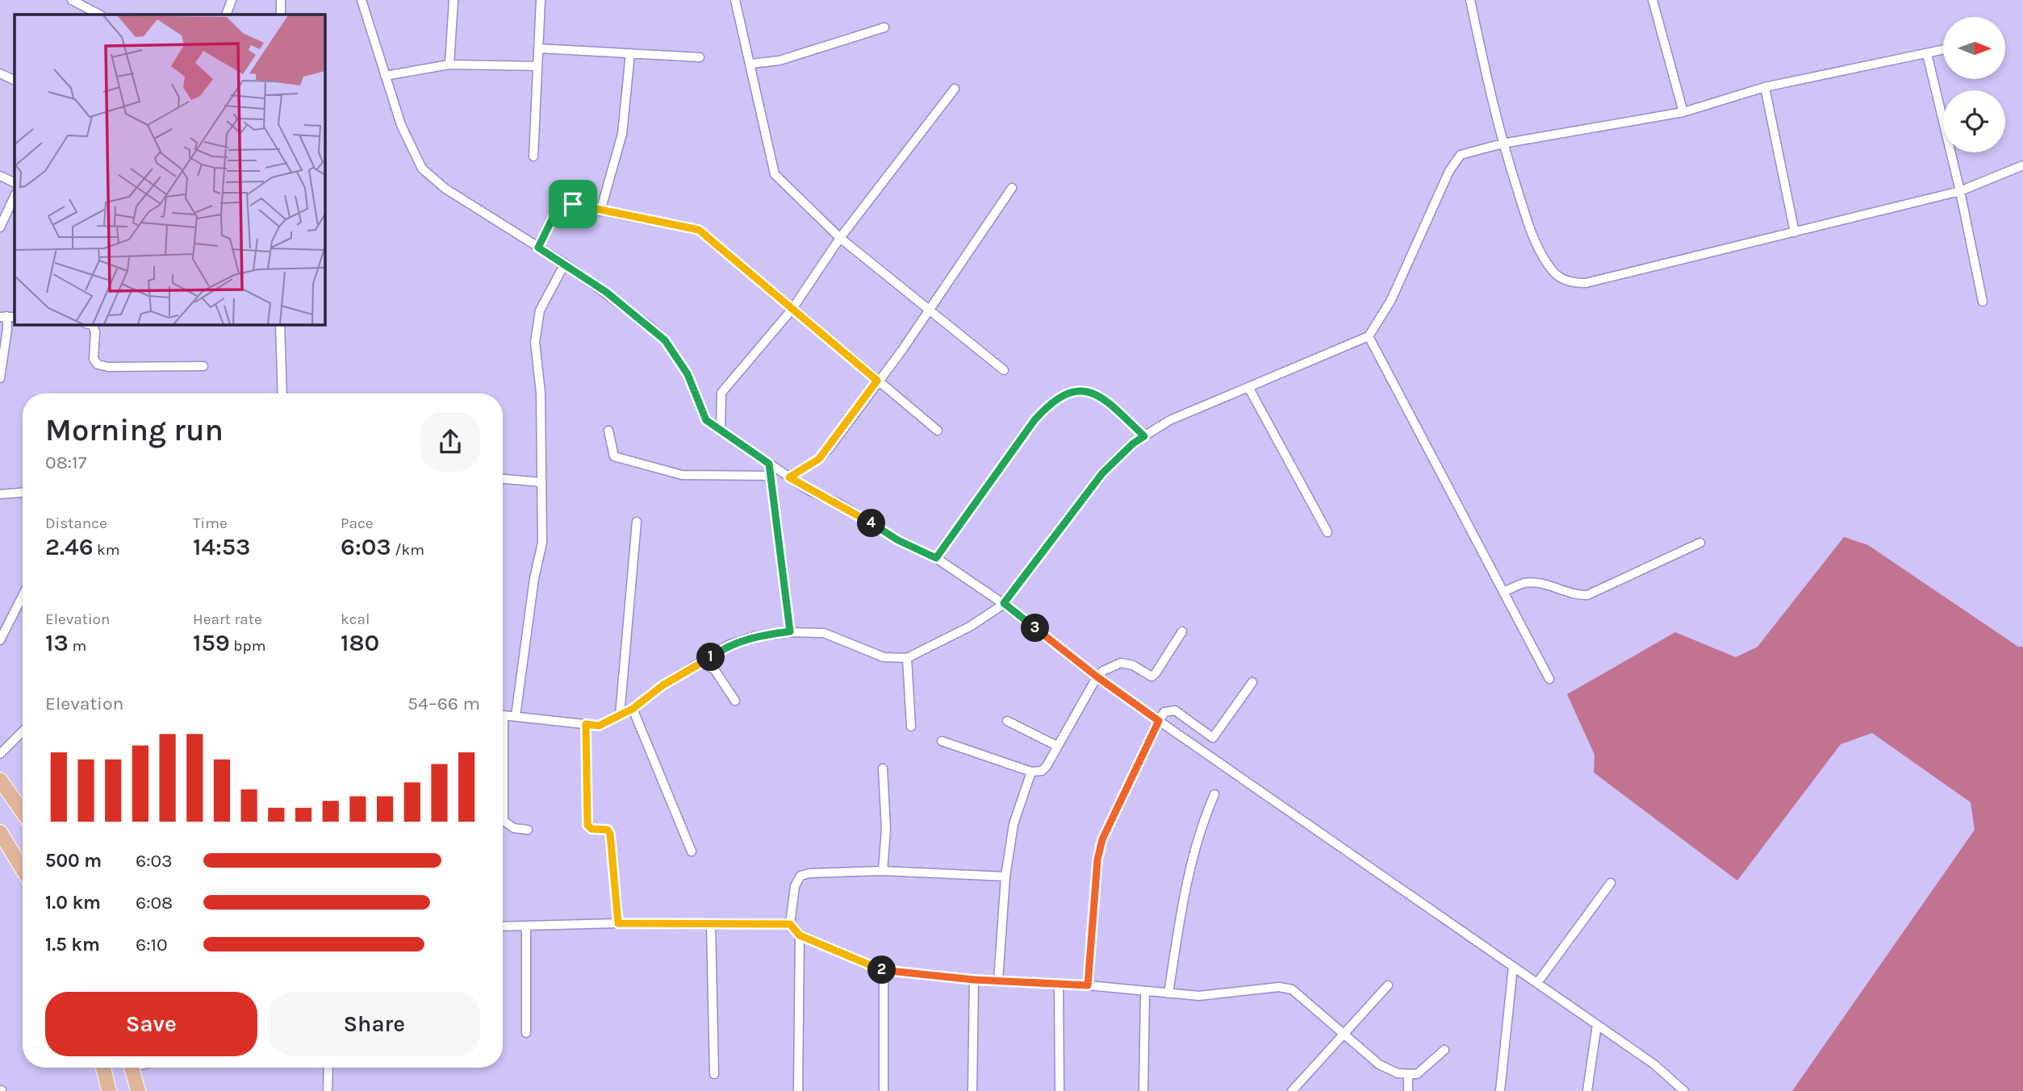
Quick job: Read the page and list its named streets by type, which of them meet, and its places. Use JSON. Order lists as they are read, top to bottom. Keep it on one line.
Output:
{"north":"right","page":{"heading":["Morning run","08:17"],"stats":[["Distance","2.46 km"],["Time","14:53"],["Pace","6:03 /km"],["Elevation","13 m"],["Heart rate","159 bpm"],["kcal","180"]],"pins":["4","3","1","2"],"chart":["Elevation","54–66 m"],"list":[{"name":"500 m","note":"6:03"},{"name":"1.0 km","note":"6:08"},{"name":"1.5 km","note":"6:10"}],"buttons":["Save","Share"]}}
